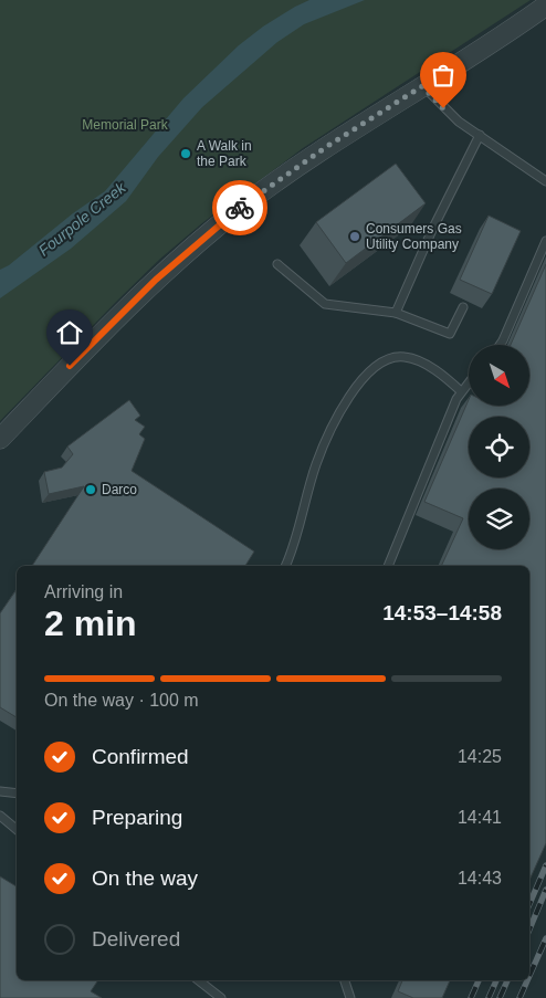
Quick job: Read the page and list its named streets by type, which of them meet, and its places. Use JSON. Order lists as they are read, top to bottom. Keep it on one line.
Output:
{"water":["Fourpole Creek"],"parks":["Memorial Park"],"places":["A Walk in the Park","Consumers Gas Utility Company","Darco"],"north":"bottom right","page":{"heading":["2 min","Arriving in","14:53–14:58"],"bar":"On the way · 100 m","list":[["Confirmed","14:25"],["Preparing","14:41"],["On the way","14:43"],"Delivered"]}}
